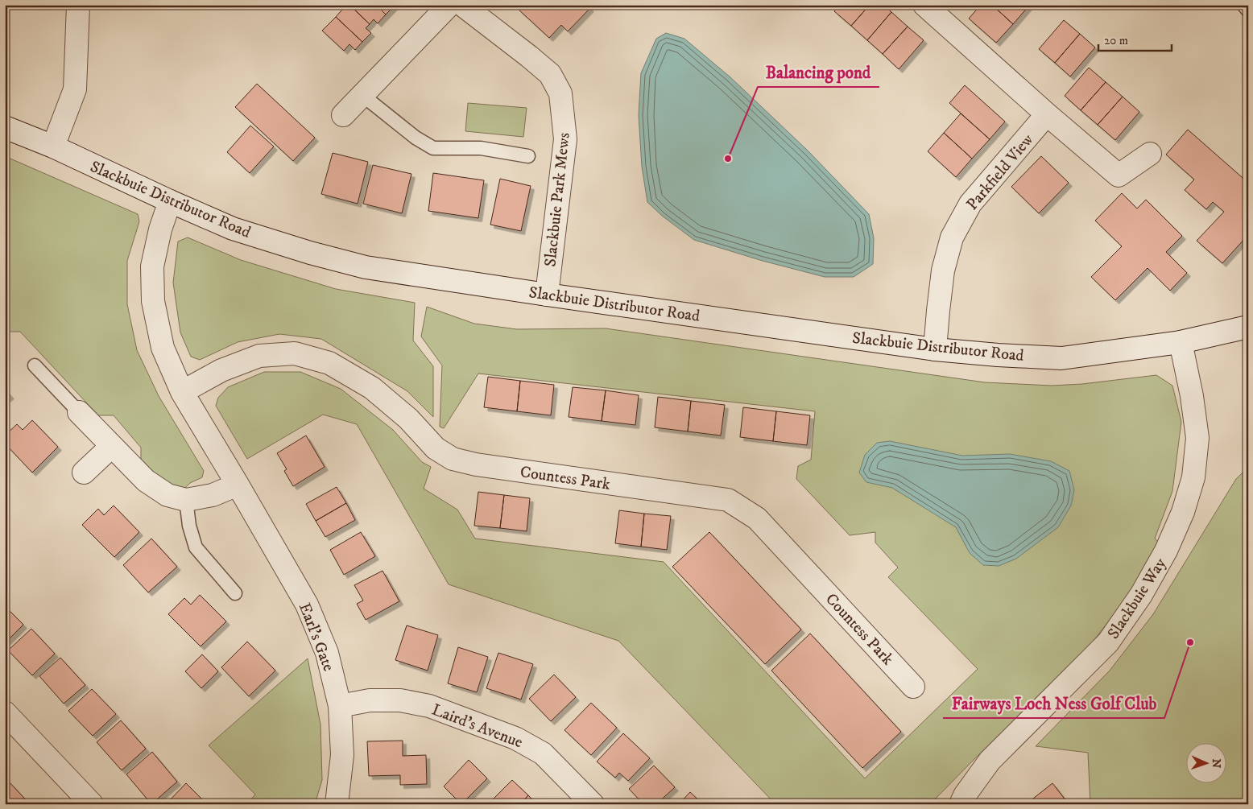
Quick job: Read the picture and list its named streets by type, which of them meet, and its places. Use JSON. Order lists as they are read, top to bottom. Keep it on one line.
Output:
{"streets":{"street":["Parkfield View","Slackbuie Distributor Road","Slackbuie Park Mews","Countess Park","Slackbuie Way","Earl's Gate","Laird's Avenue"]},"crossings":[["Parkfield View","Slackbuie Distributor Road"],["Slackbuie Distributor Road","Slackbuie Park Mews"],["Slackbuie Distributor Road","Slackbuie Way"],["Slackbuie Distributor Road","Earl's Gate"],["Countess Park","Earl's Gate"],["Earl's Gate","Laird's Avenue"]],"places":["Balancing pond","Fairways Loch Ness Golf Club"],"scale_bar":"20 m","north":"right"}
